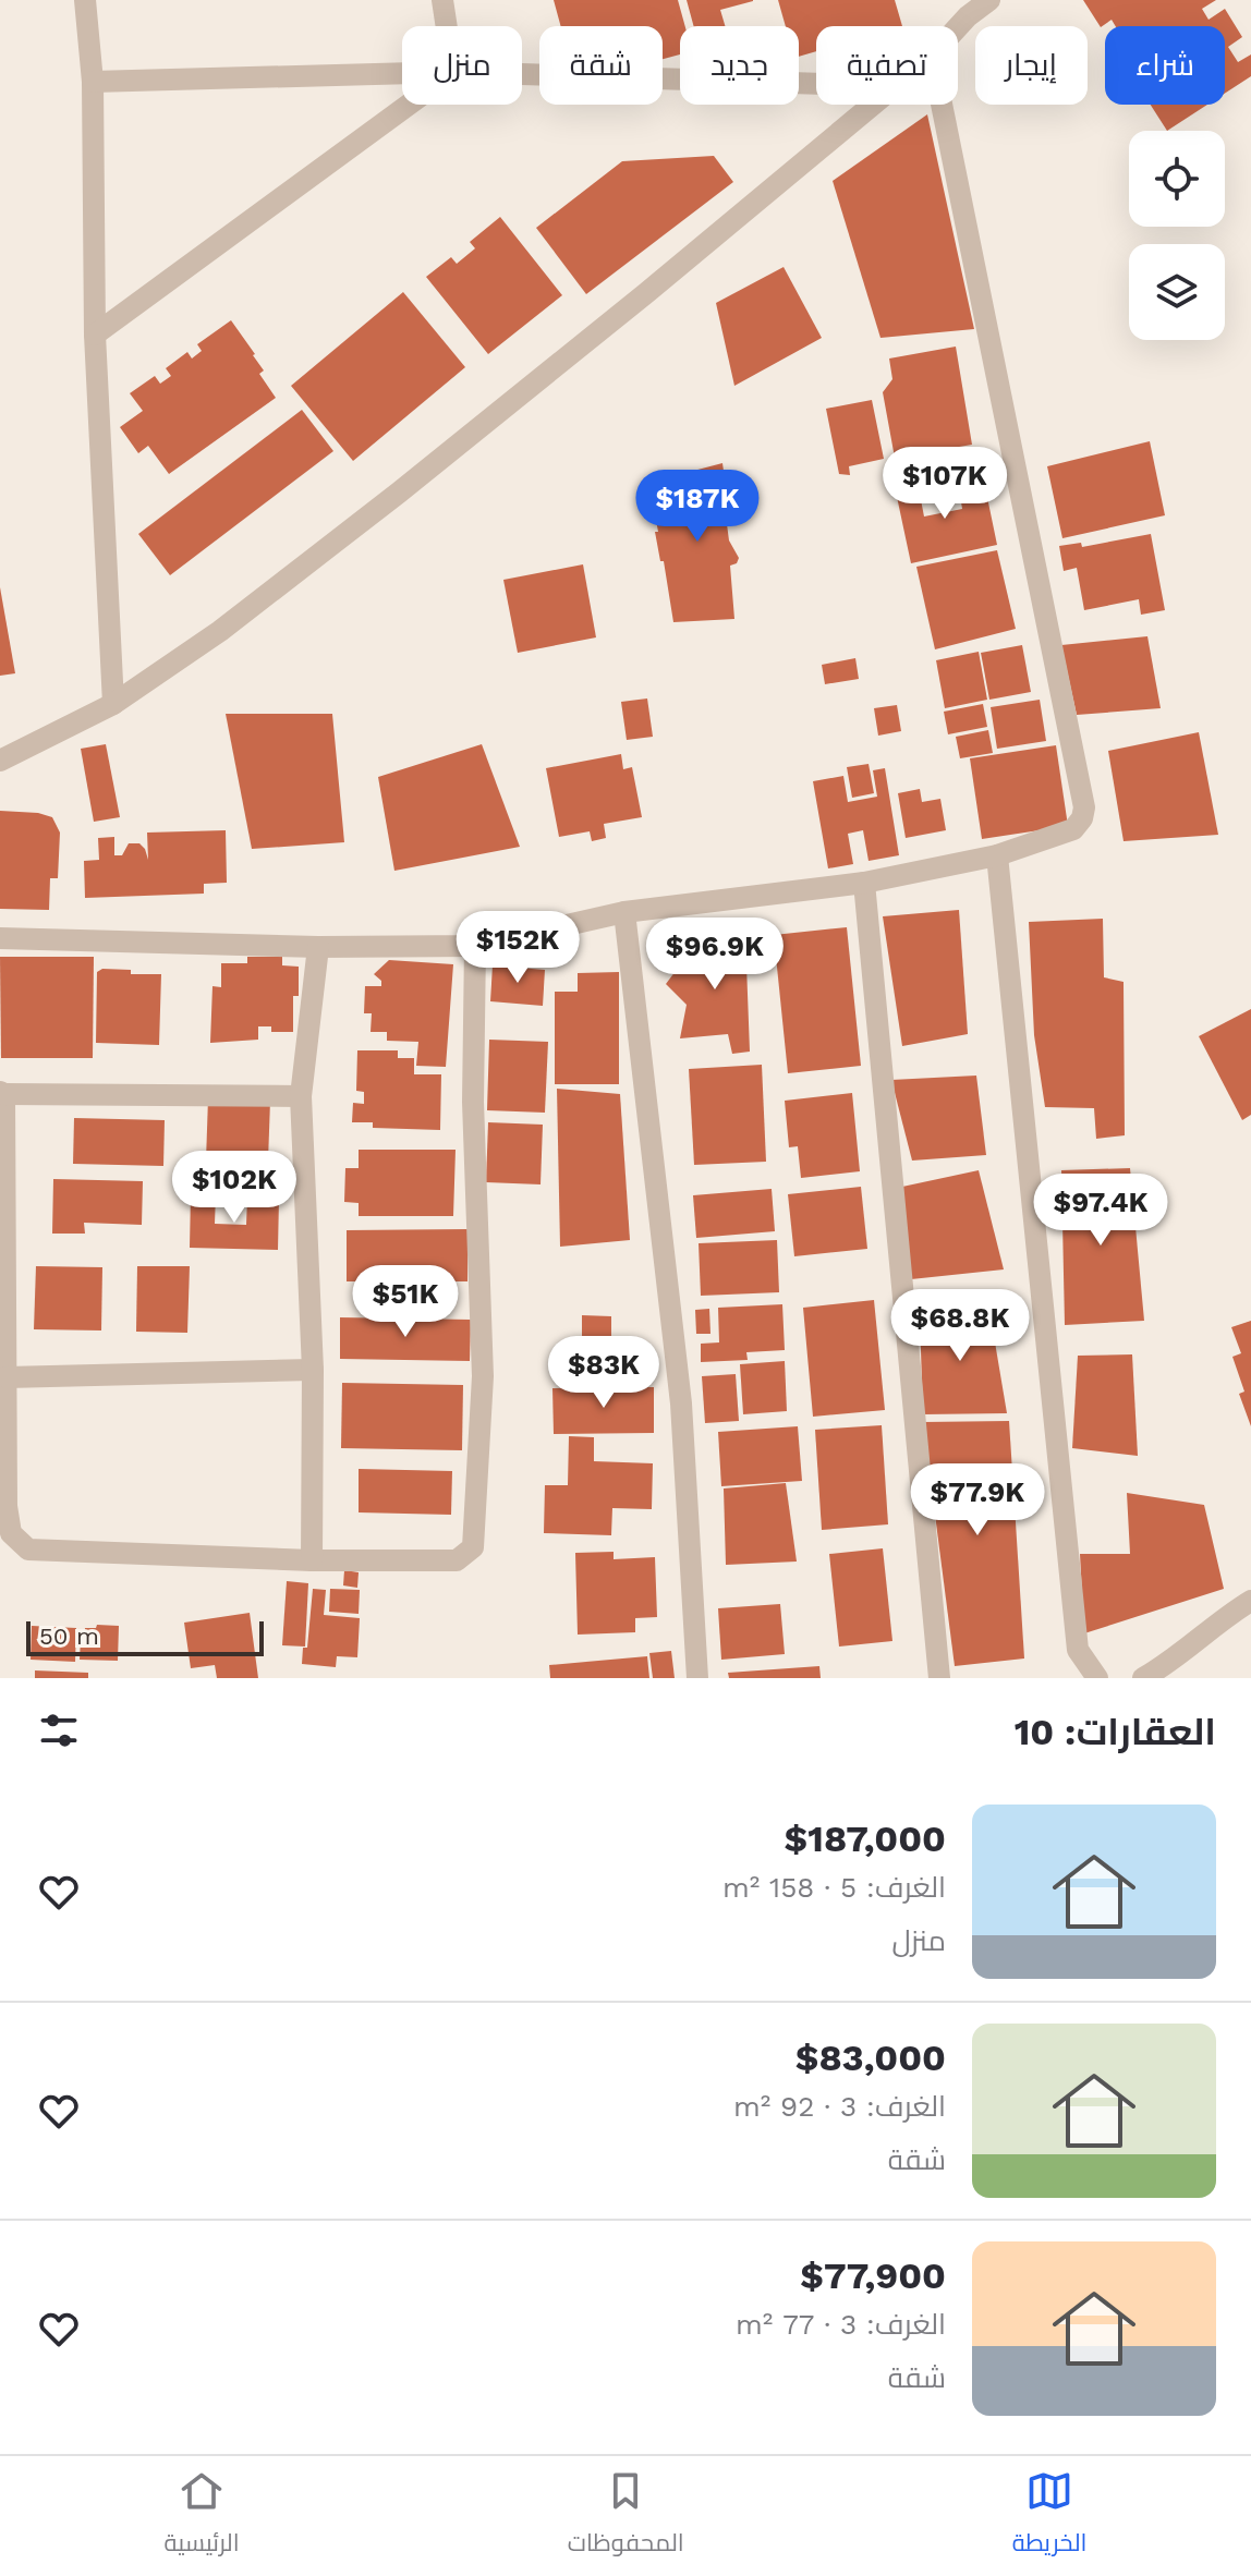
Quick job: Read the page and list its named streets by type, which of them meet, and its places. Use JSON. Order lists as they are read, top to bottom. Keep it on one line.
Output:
{"scale_bar":"50 m","page":{"chip":["شراء","إيجار","تصفية","جديد","شقة","منزل"],"price":["$107K","$187K","$152K","$96.9K","$102K","$97.4K","$51K","$68.8K","$83K","$77.9K"],"scale":"50 m","heading":"العقارات: 10","list":[{"name":"$187,000","note":"الغرف: 5 · 158 m² · منزل"},{"name":"$83,000","note":"الغرف: 3 · 92 m² · شقة"},{"name":"$77,900","note":"الغرف: 3 · 77 m² · شقة"}],"tabs":["الخريطة","المحفوظات","الرئيسية"]}}
